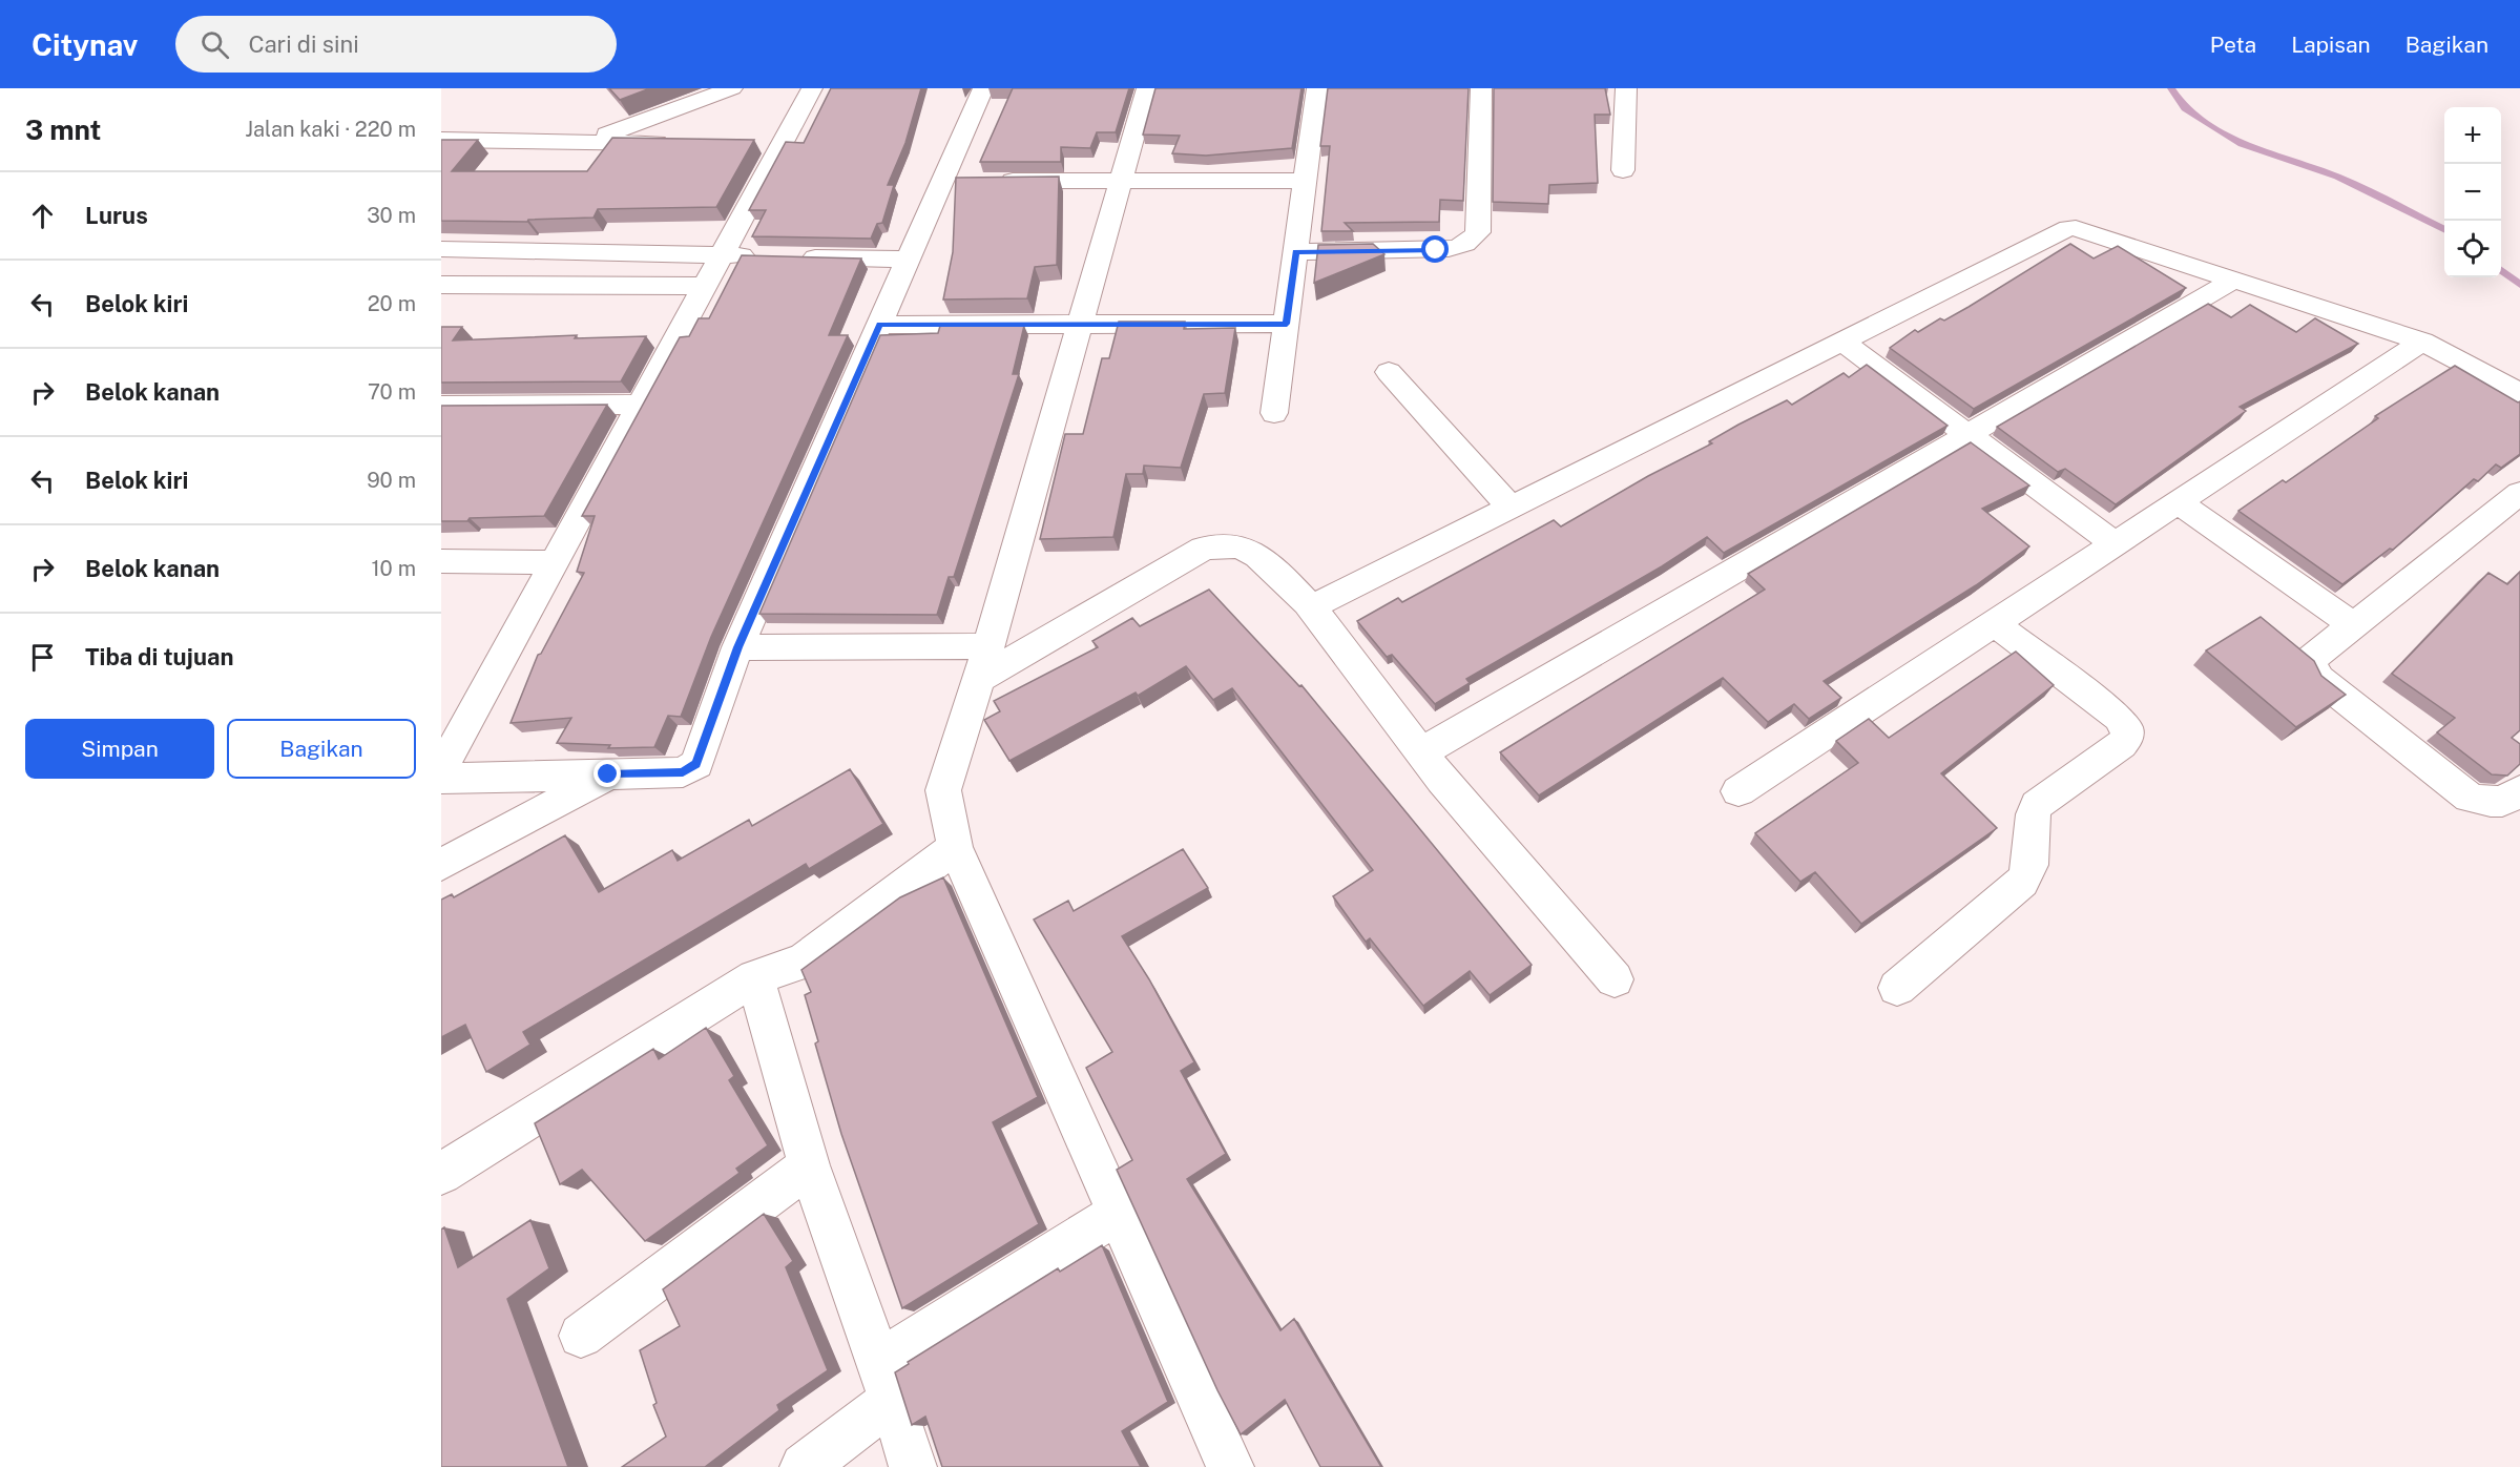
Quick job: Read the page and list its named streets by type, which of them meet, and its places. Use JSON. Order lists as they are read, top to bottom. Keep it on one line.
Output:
{"page":{"header":"Citynav","search":"Cari di sini","nav":["Peta","Lapisan","Bagikan"],"heading":["3 mnt","Jalan kaki · 220 m"],"map_buttons":["+","−"],"list":[["Lurus","30 m"],["Belok kiri","20 m"],["Belok kanan","70 m"],["Belok kiri","90 m"],["Belok kanan","10 m"],"Tiba di tujuan"],"buttons":["Simpan","Bagikan"]}}
